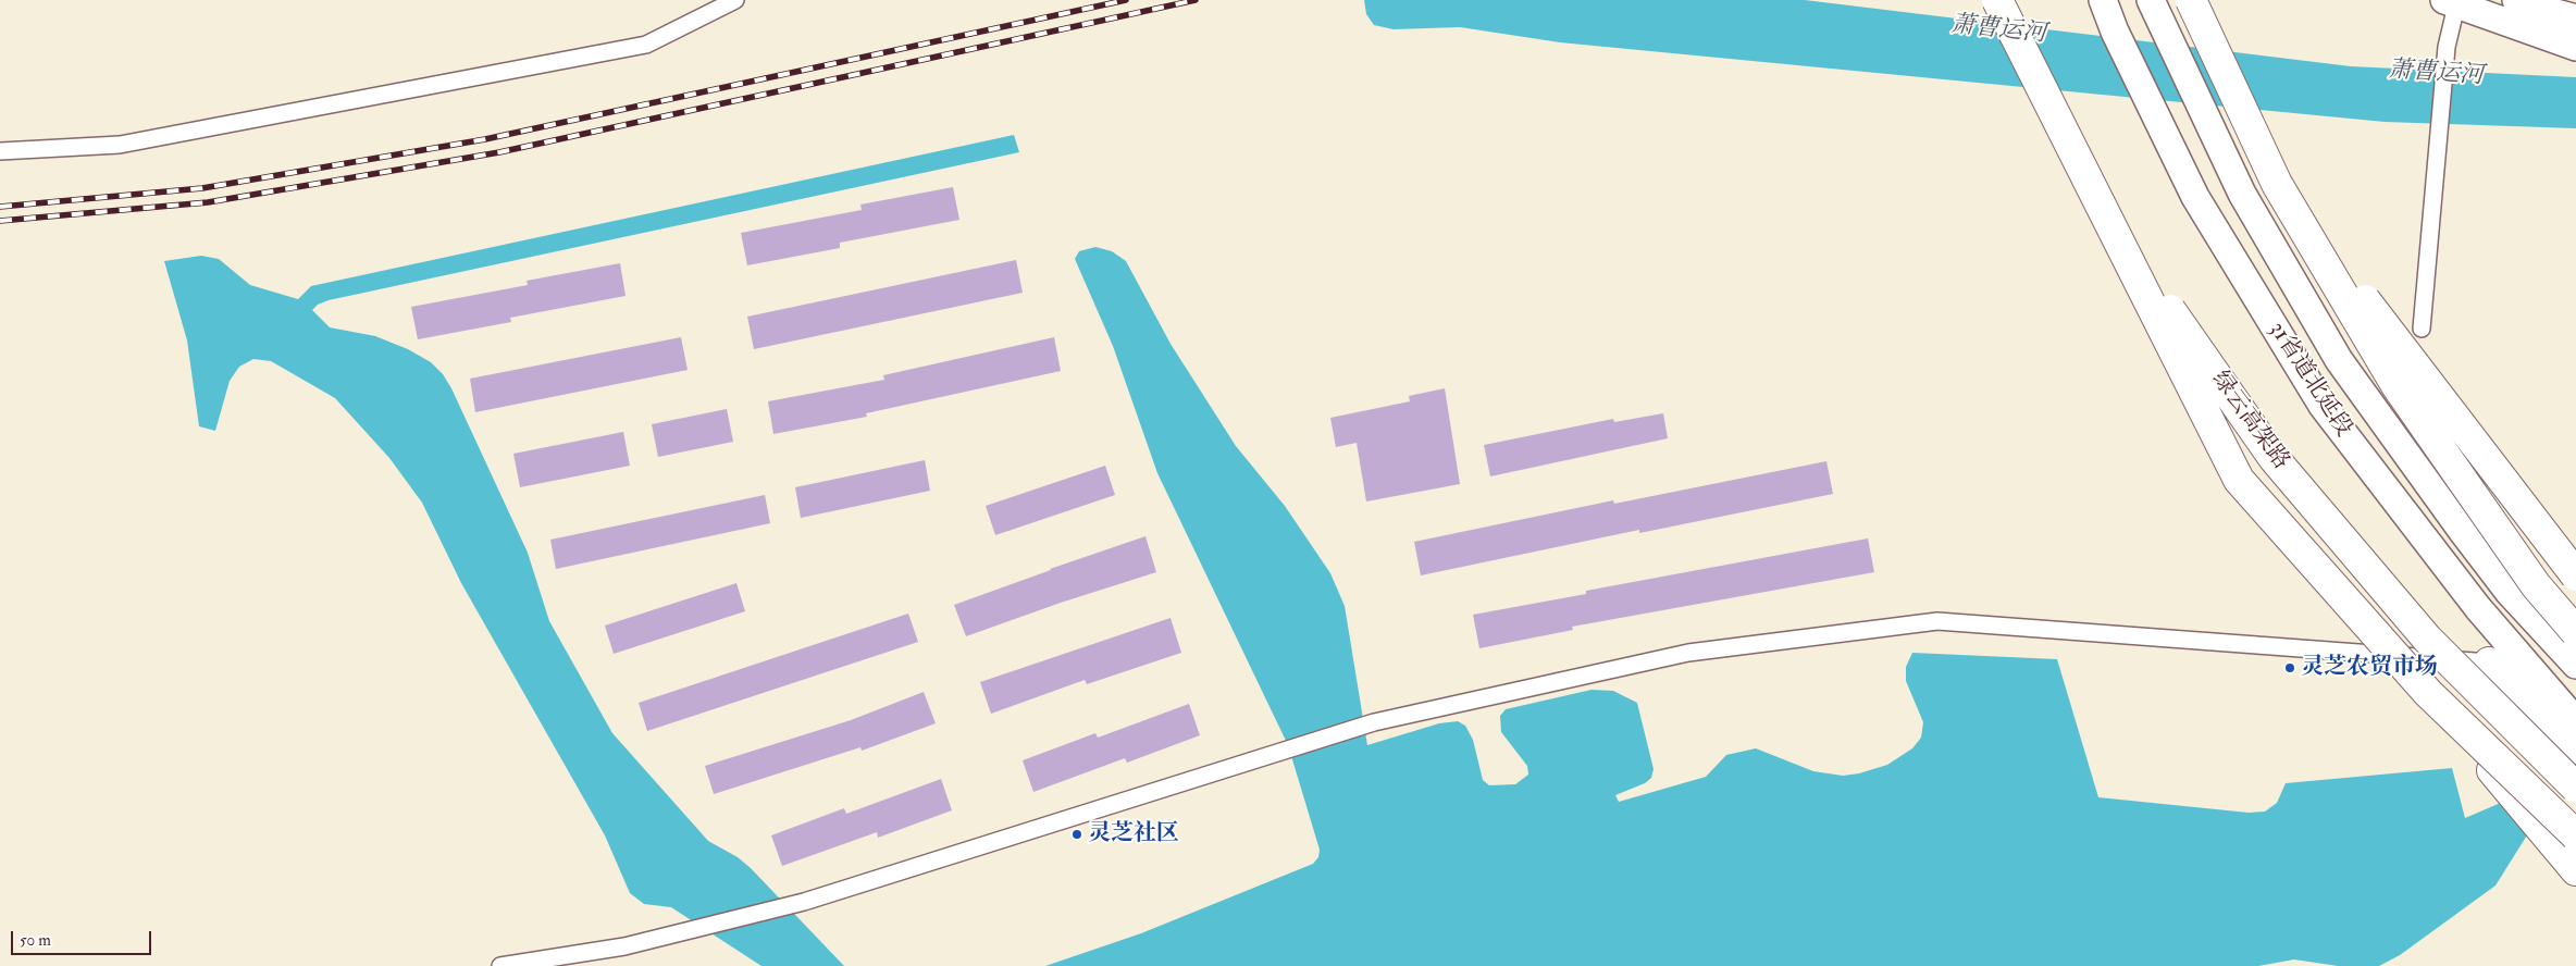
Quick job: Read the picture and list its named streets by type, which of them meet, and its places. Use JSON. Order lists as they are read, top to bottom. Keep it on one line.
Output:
{"streets":{"highway":["绿云高架路"],"main road":["31省道北延段"]},"water":["萧曹运河"],"places":["灵芝农贸市场","灵芝社区"],"scale_bar":"50 m"}
